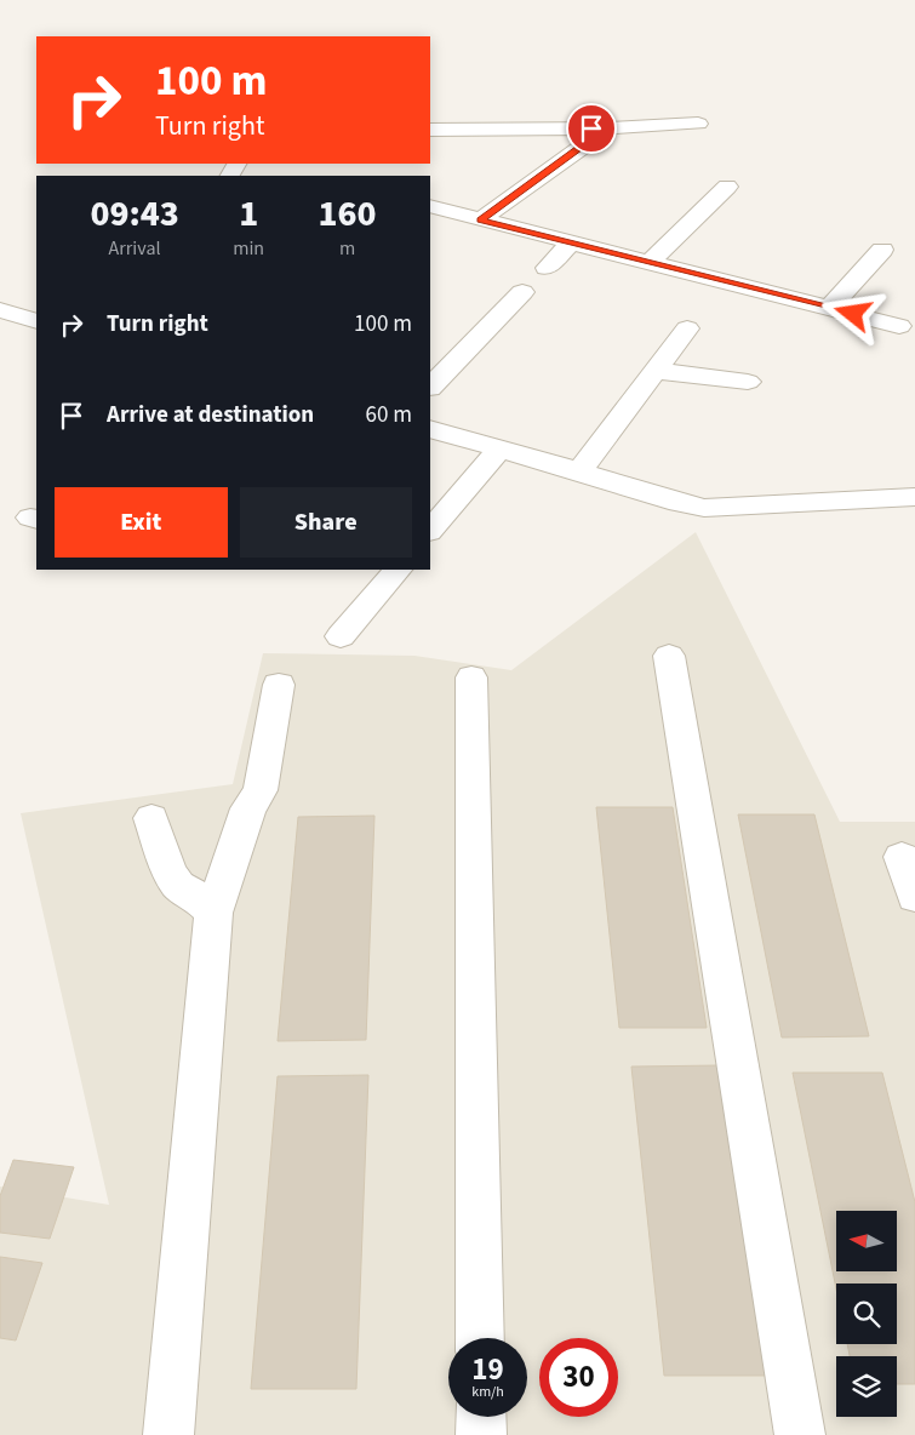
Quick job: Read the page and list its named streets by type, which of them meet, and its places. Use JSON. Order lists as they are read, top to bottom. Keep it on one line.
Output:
{"north":"left","page":{"turn":["100 m","Turn right"],"eta":["09:43","Arrival","1","min","160","m"],"list":[{"name":"Turn right","value":"100 m"},{"name":"Arrive at destination","value":"60 m"}],"buttons":["Exit","Share"],"speed":"19 km/h","limit":"30"}}
